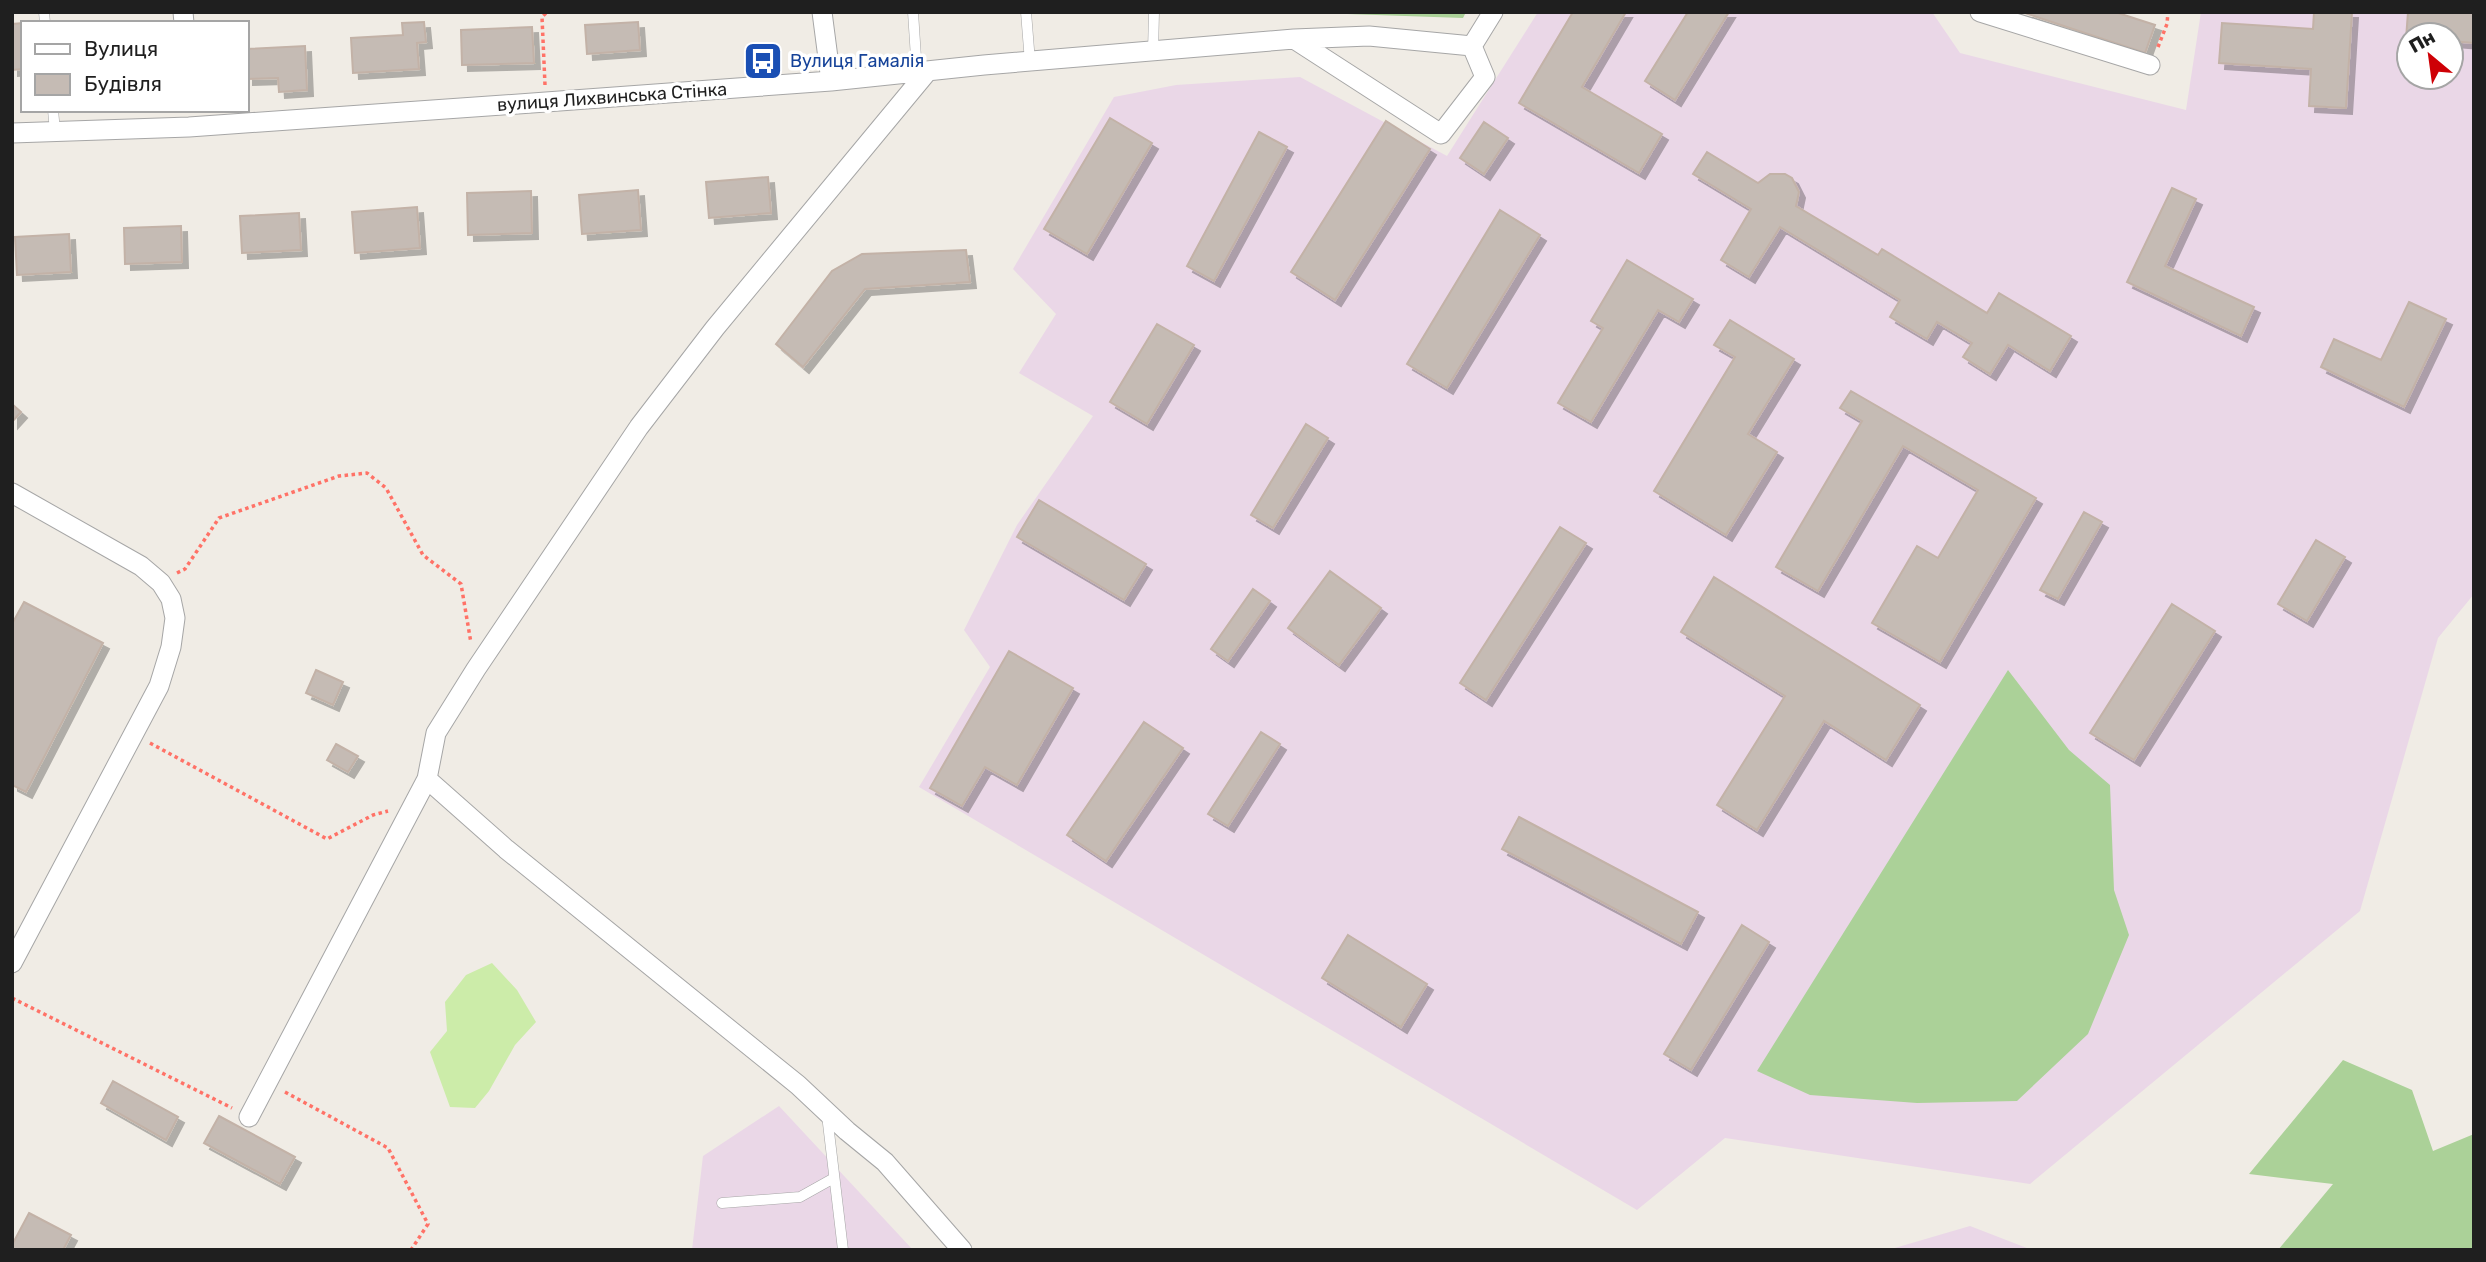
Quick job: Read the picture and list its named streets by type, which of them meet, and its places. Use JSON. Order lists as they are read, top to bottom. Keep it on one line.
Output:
{"streets":{"street":["вулиця Лихвинська Стінка"]},"places":{"bus stop":["Вулиця Гамалія"]},"legend":["Вулиця","Будівля"],"north":"top left"}
